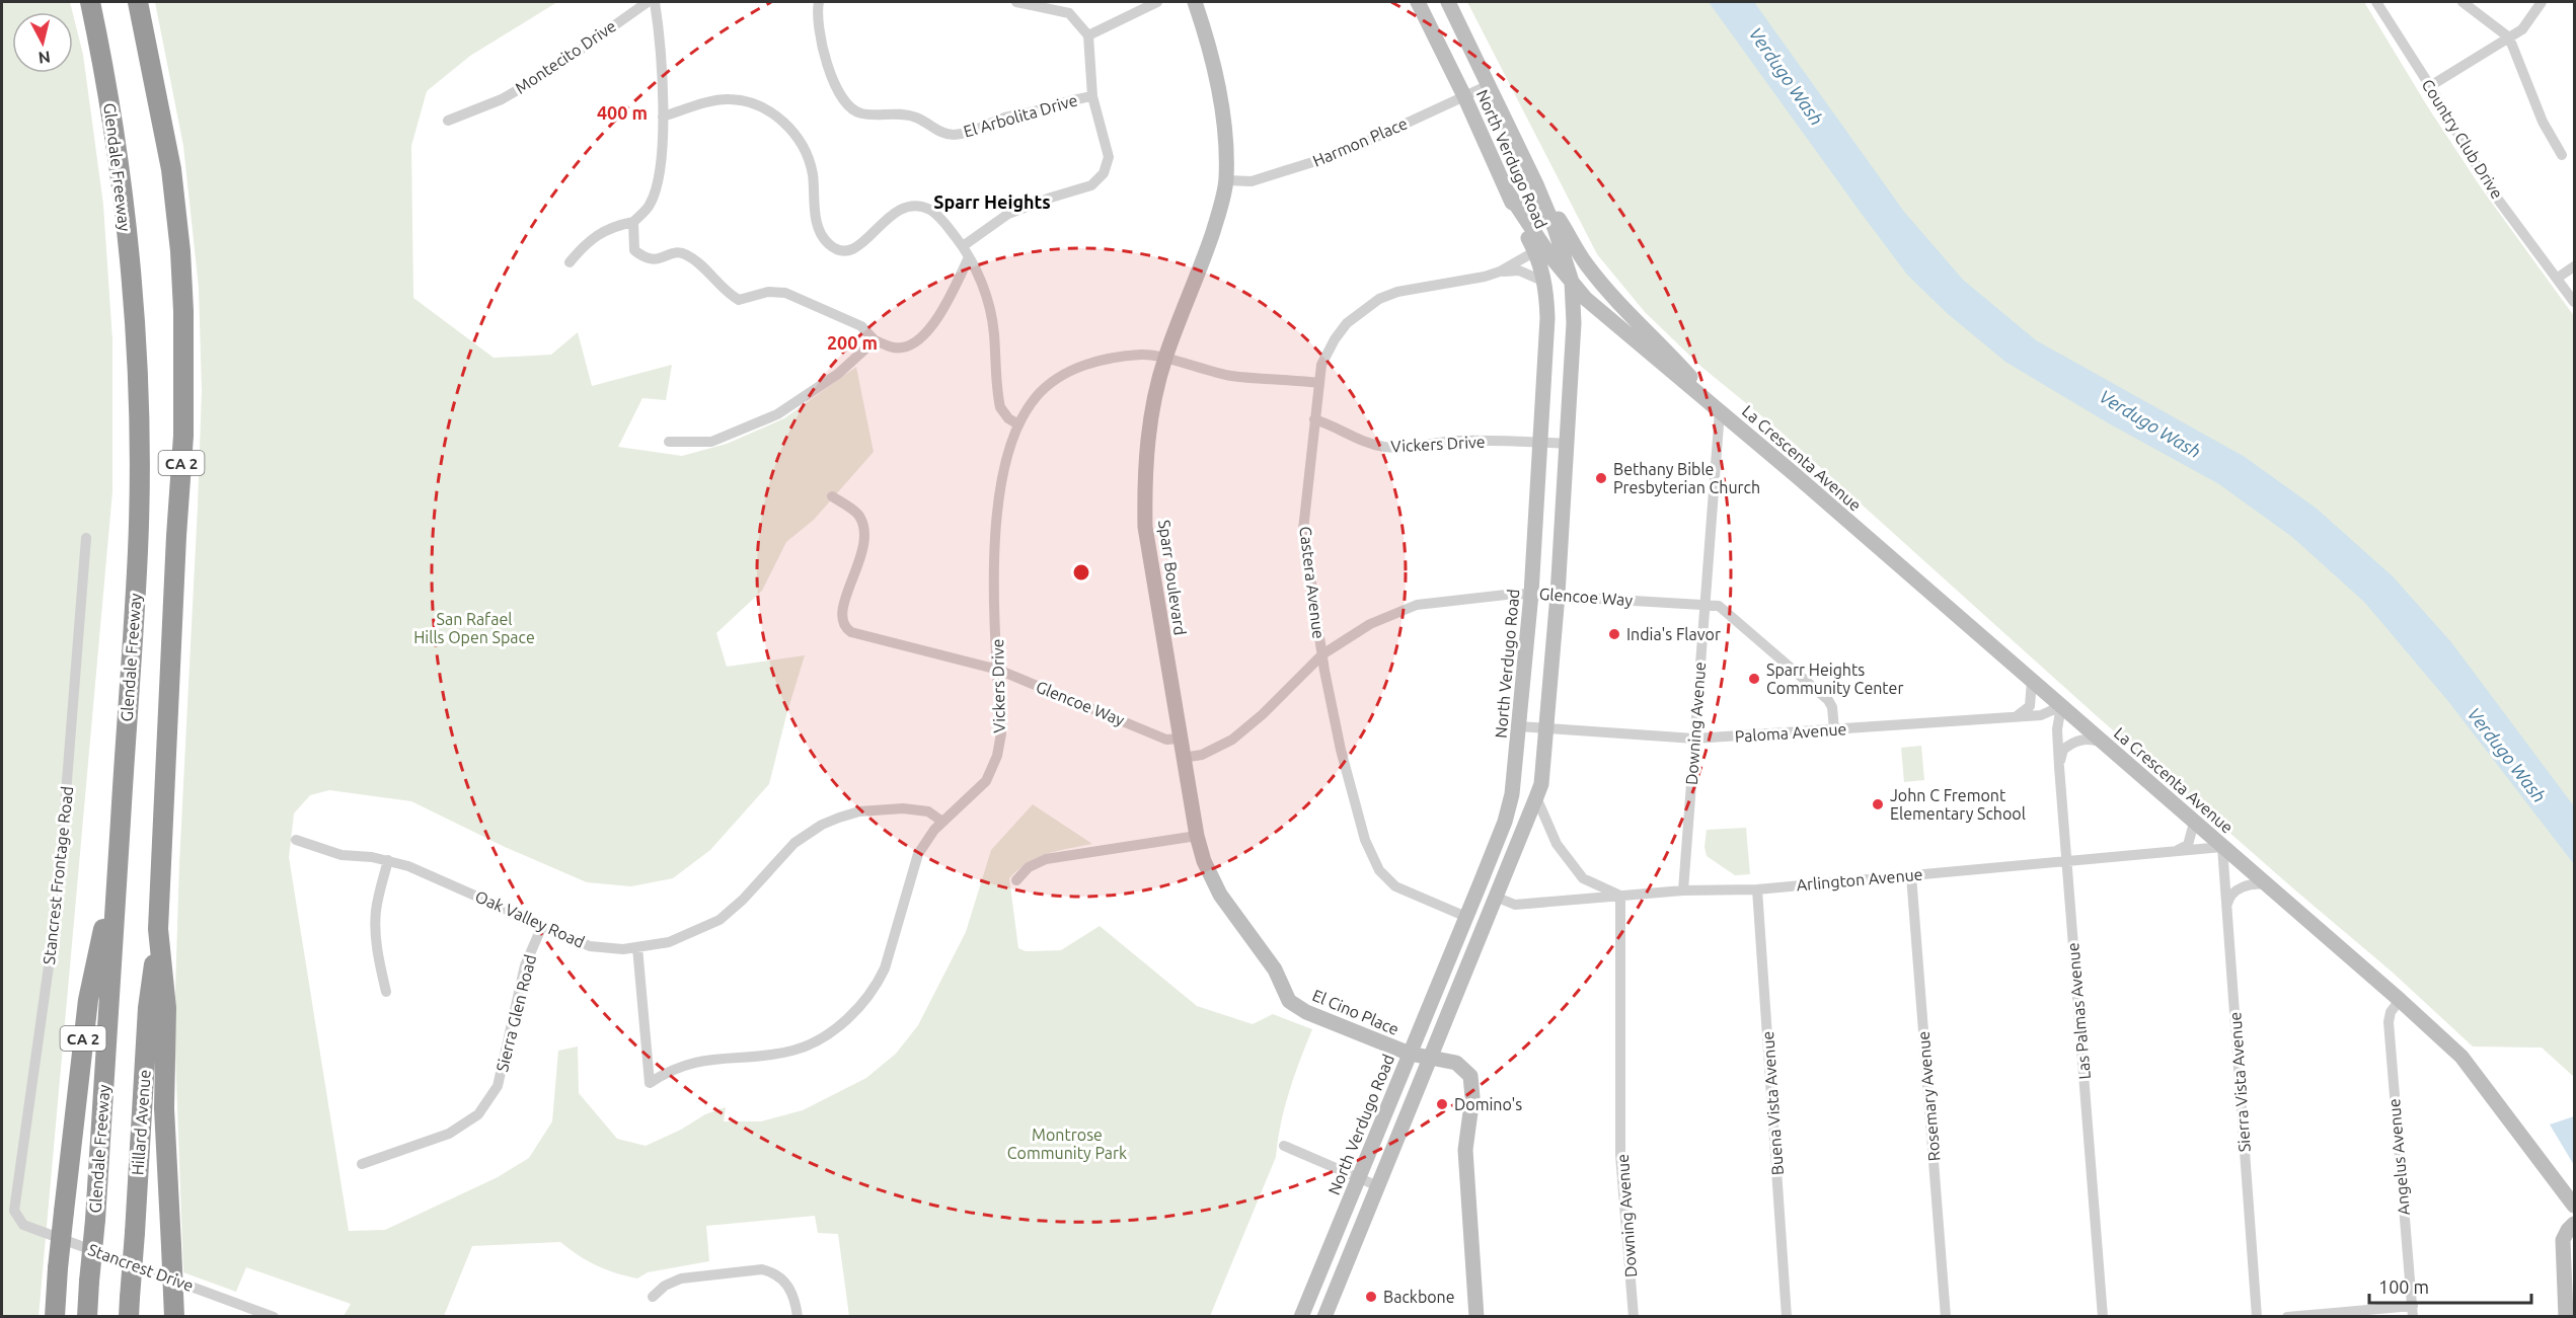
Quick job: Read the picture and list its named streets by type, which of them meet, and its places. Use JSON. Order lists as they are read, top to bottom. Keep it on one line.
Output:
{"streets":{"highway":["Glendale Freeway","CA 2","Hillard Avenue"],"main road":["North Verdugo Road","La Crescenta Avenue","Sparr Boulevard","El Cino Place"],"street":["Montecito Drive","El Arbolita Drive","Country Club Drive","Harmon Place","Vickers Drive","Castera Avenue","Glencoe Way","Downing Avenue","Paloma Avenue","Stancrest Frontage Road","Arlington Avenue","Oak Valley Road","Las Palmas Avenue","Sierra Glen Road","Sierra Vista Avenue","Rosemary Avenue","Buena Vista Avenue","Angelus Avenue","Stancrest Drive"]},"crossings":[["Harmon Place","North Verdugo Road"],["Harmon Place","Sparr Boulevard"],["North Verdugo Road","Vickers Drive"],["North Verdugo Road","La Crescenta Avenue"],["North Verdugo Road","Castera Avenue"],["North Verdugo Road","Glencoe Way"],["North Verdugo Road","Paloma Avenue"],["North Verdugo Road","Arlington Avenue"],["North Verdugo Road","El Cino Place"],["Glendale Freeway","CA 2"],["Vickers Drive","Sparr Boulevard"],["Vickers Drive","Castera Avenue"],["Vickers Drive","Glencoe Way"],["Vickers Drive","Oak Valley Road"],["La Crescenta Avenue","Downing Avenue"],["La Crescenta Avenue","Paloma Avenue"],["La Crescenta Avenue","Arlington Avenue"],["La Crescenta Avenue","Las Palmas Avenue"],["La Crescenta Avenue","Sierra Vista Avenue"],["La Crescenta Avenue","Angelus Avenue"],["CA 2","Hillard Avenue"],["Sparr Boulevard","Glencoe Way"],["Sparr Boulevard","El Cino Place"],["Castera Avenue","Glencoe Way"],["Glencoe Way","Downing Avenue"],["Glencoe Way","Paloma Avenue"],["Downing Avenue","Paloma Avenue"],["Downing Avenue","Arlington Avenue"],["Paloma Avenue","Las Palmas Avenue"],["Stancrest Frontage Road","Stancrest Drive"],["Arlington Avenue","Las Palmas Avenue"],["Arlington Avenue","Sierra Vista Avenue"],["Arlington Avenue","Rosemary Avenue"],["Arlington Avenue","Buena Vista Avenue"],["Oak Valley Road","Sierra Glen Road"]],"districts":["Sparr Heights"],"water":["Verdugo Wash"],"parks":["San Rafael Hills Open Space","Montrose Community Park"],"places":["Bethany Bible Presbyterian Church","India's Flavor","Sparr Heights Community Center","John C Fremont Elementary School","Domino's","Backbone"],"scale_bar":"100 m","north":"bottom","rings":["400 m","200 m"]}
